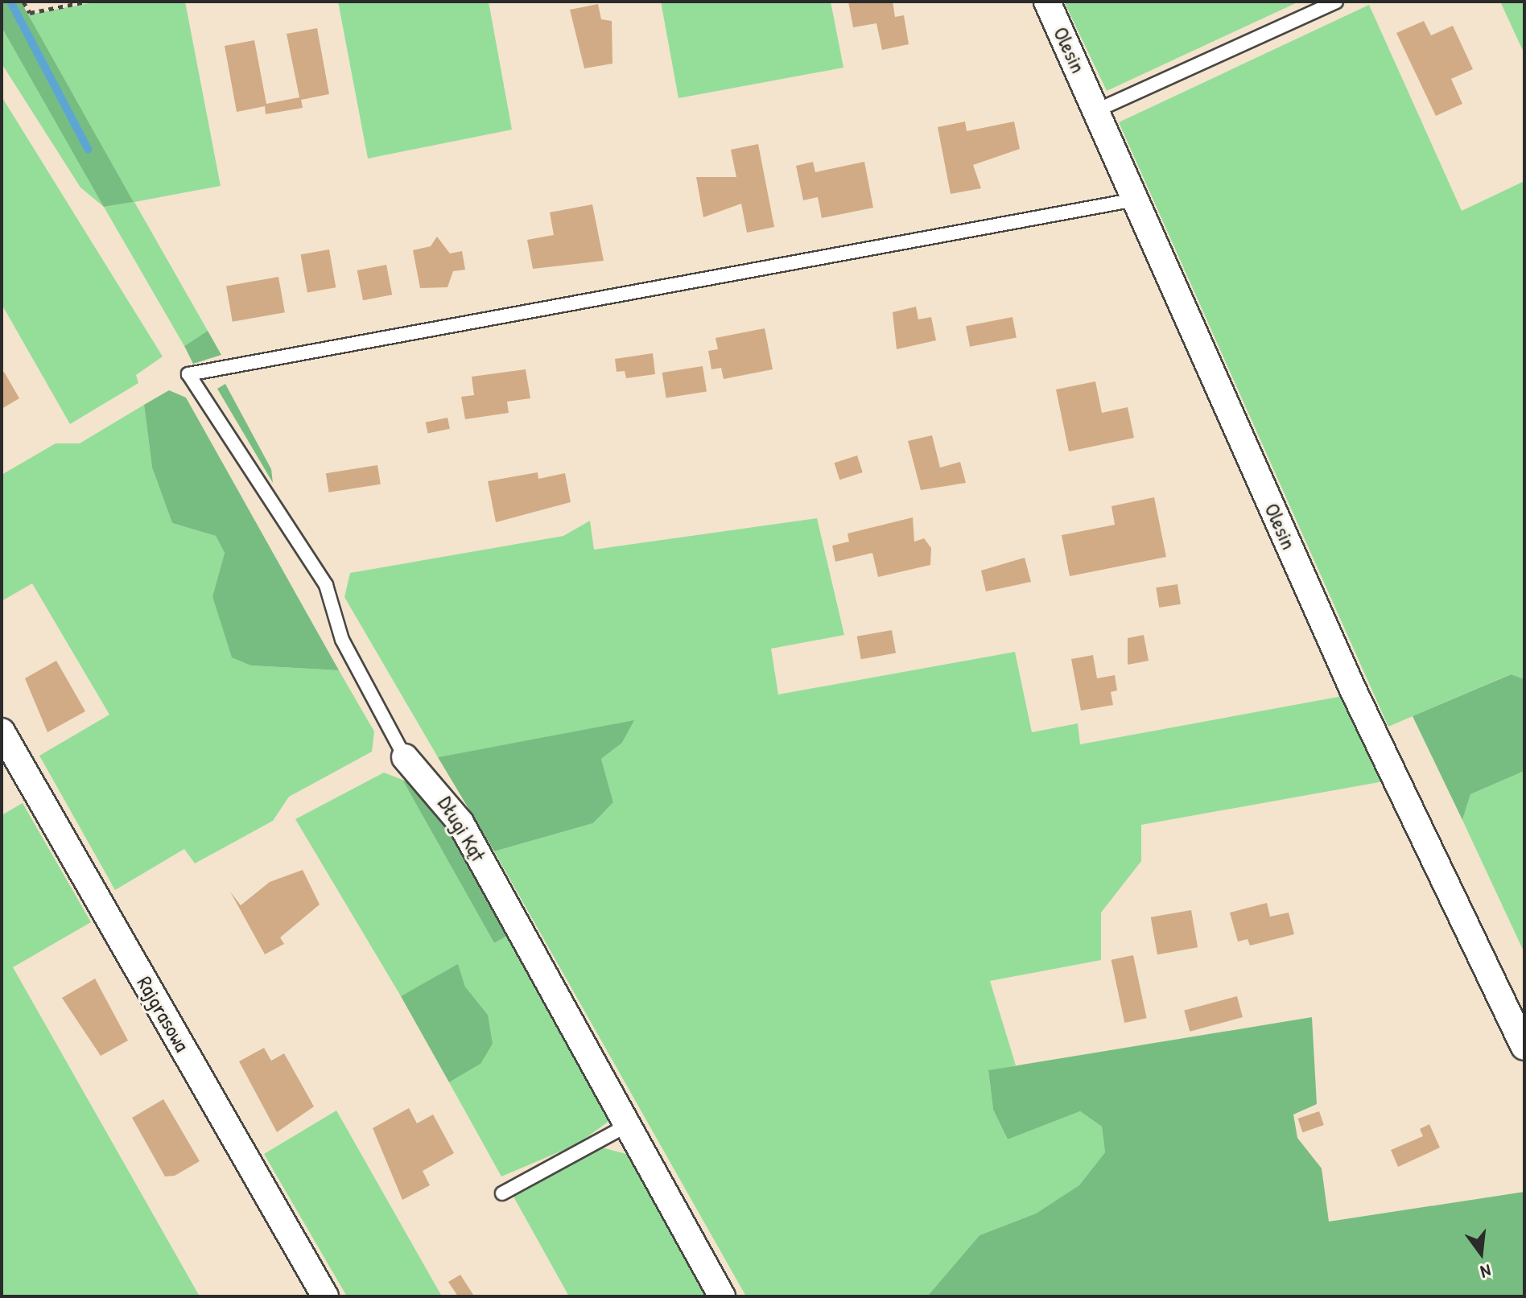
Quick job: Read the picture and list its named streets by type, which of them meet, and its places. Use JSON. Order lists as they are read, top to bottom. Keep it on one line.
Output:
{"streets":{"street":["Olesin","Długi Kąt","Rajgrasowa"]},"crossings":[["Olesin","Długi Kąt"]],"north":"bottom"}
